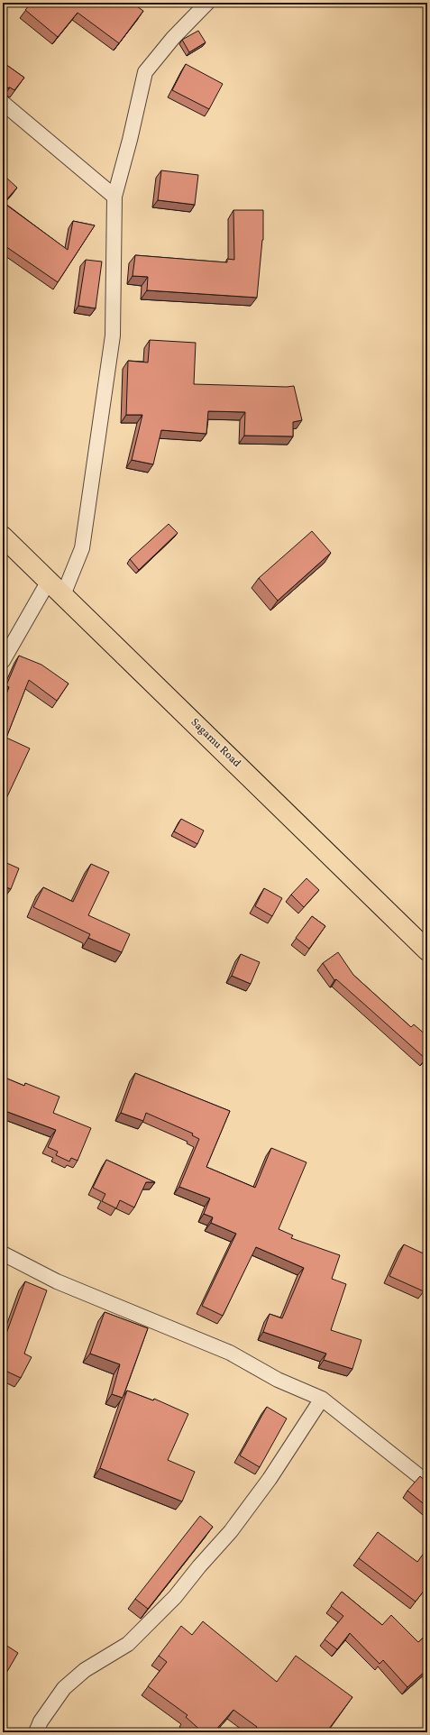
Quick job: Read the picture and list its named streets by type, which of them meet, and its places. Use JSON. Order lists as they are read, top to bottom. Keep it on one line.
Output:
{"streets":{"highway":["Sagamu Road"]}}
